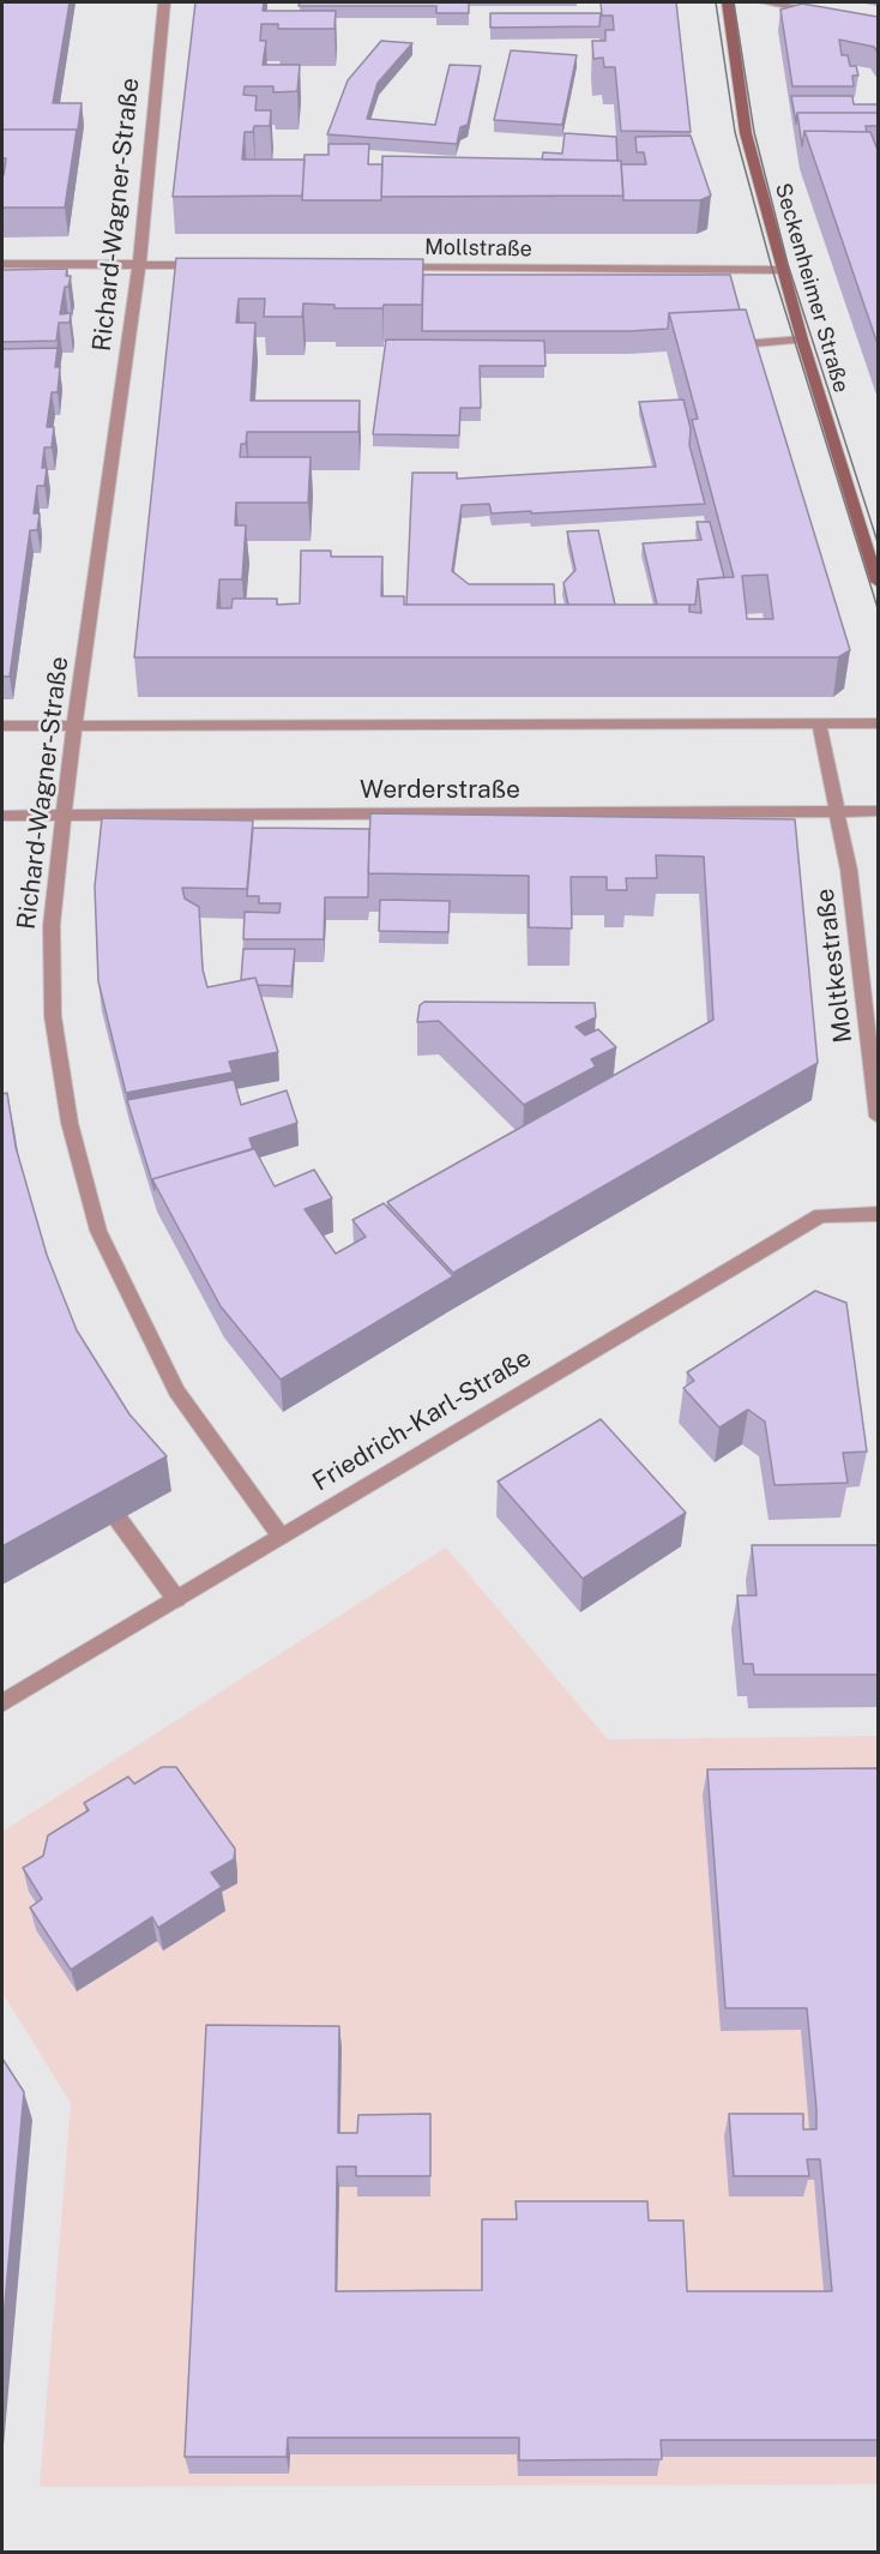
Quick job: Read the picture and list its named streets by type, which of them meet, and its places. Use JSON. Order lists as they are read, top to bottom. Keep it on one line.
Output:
{"streets":{"street":["Richard-Wagner-Straße","Mollstraße","Seckenheimer Straße","Werderstraße","Moltkestraße","Friedrich-Karl-Straße"]},"crossings":[["Richard-Wagner-Straße","Werderstraße"],["Richard-Wagner-Straße","Friedrich-Karl-Straße"],["Mollstraße","Seckenheimer Straße"],["Werderstraße","Moltkestraße"]]}
